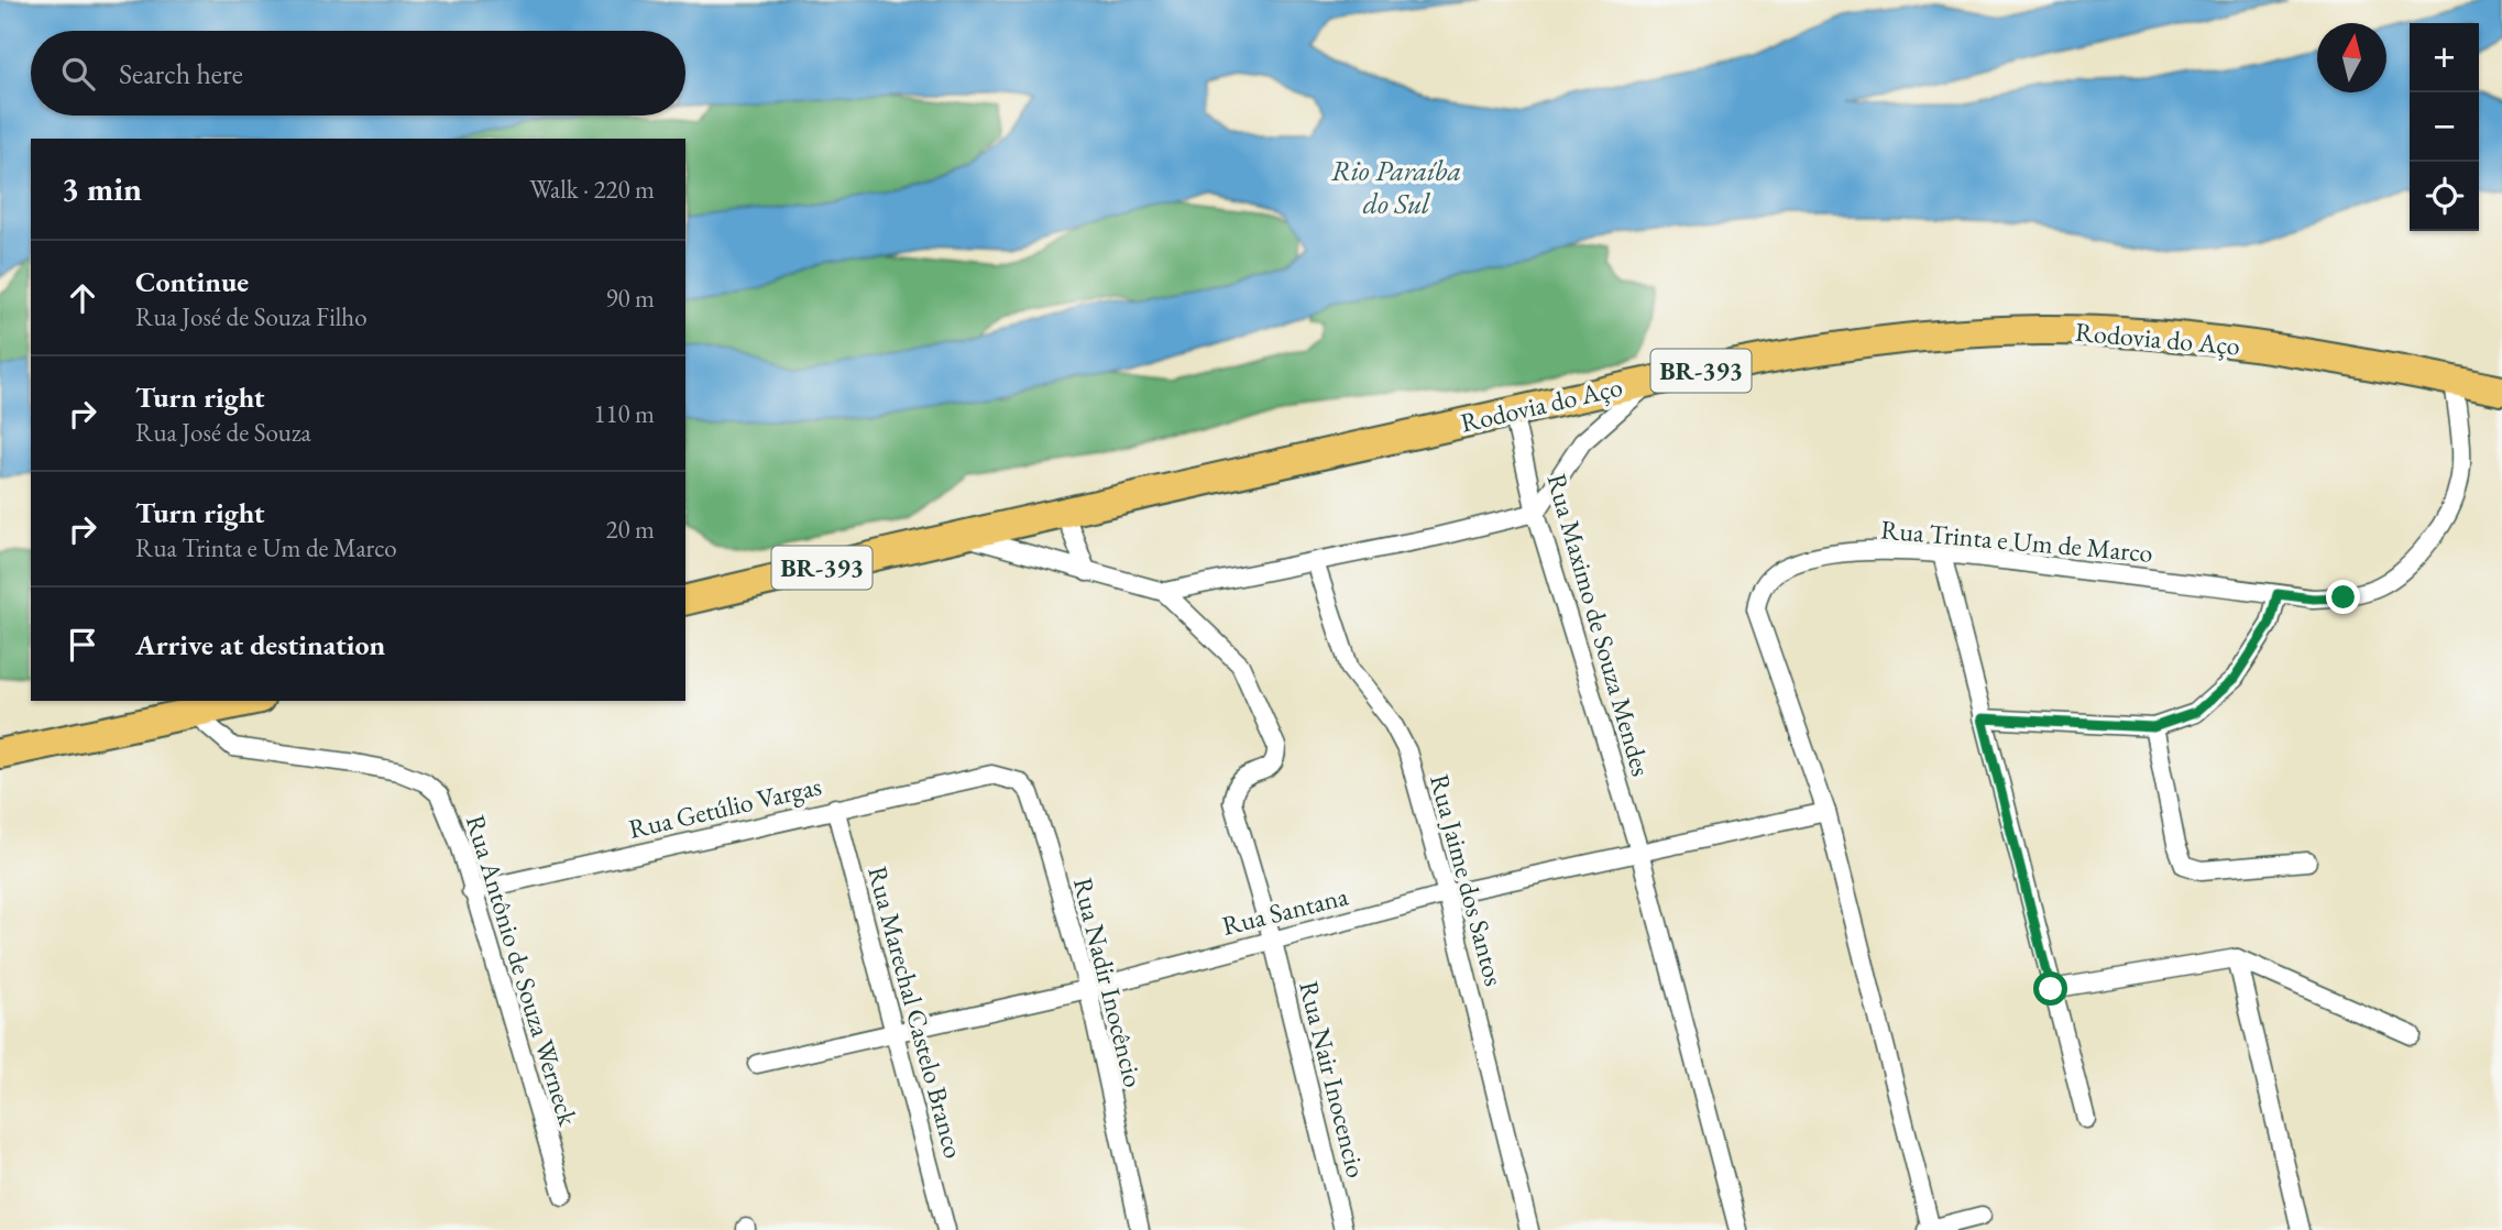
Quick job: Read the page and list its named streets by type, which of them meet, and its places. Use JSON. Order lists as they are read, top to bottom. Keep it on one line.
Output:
{"streets":{"highway":["Rodovia do Aço","BR-393"],"street":["Rua Trinta e Um de Marco","Rua Maximo de Souza Mendes","Rua Getúlio Vargas","Rua Jaime dos Santos","Rua Santana","Rua Antônio de Souza Werneck","Rua Nadir Inocêncio","Rua Marechal Castelo Branco","Rua Nair Inocencio"]},"crossings":[["Rodovia do Aço","Rua Trinta e Um de Marco"],["Rodovia do Aço","Rua Maximo de Souza Mendes"],["Rua Trinta e Um de Marco","Rua Santana"],["Rua Maximo de Souza Mendes","Rua Santana"],["Rua Getúlio Vargas","Rua Antônio de Souza Werneck"],["Rua Getúlio Vargas","Rua Nadir Inocêncio"],["Rua Getúlio Vargas","Rua Marechal Castelo Branco"],["Rua Jaime dos Santos","Rua Santana"],["Rua Santana","Rua Nadir Inocêncio"],["Rua Santana","Rua Marechal Castelo Branco"],["Rua Santana","Rua Nair Inocencio"]],"water":["Rio Paraíba do Sul"],"north":"top","page":{"map_buttons":["+","−"],"search":"Search here","heading":["3 min","Walk · 220 m"],"list":[["Continue","Rua José de Souza Filho","90 m"],["Turn right","Rua José de Souza","110 m"],["Turn right","Rua Trinta e Um de Marco","20 m"],"Arrive at destination"]}}
